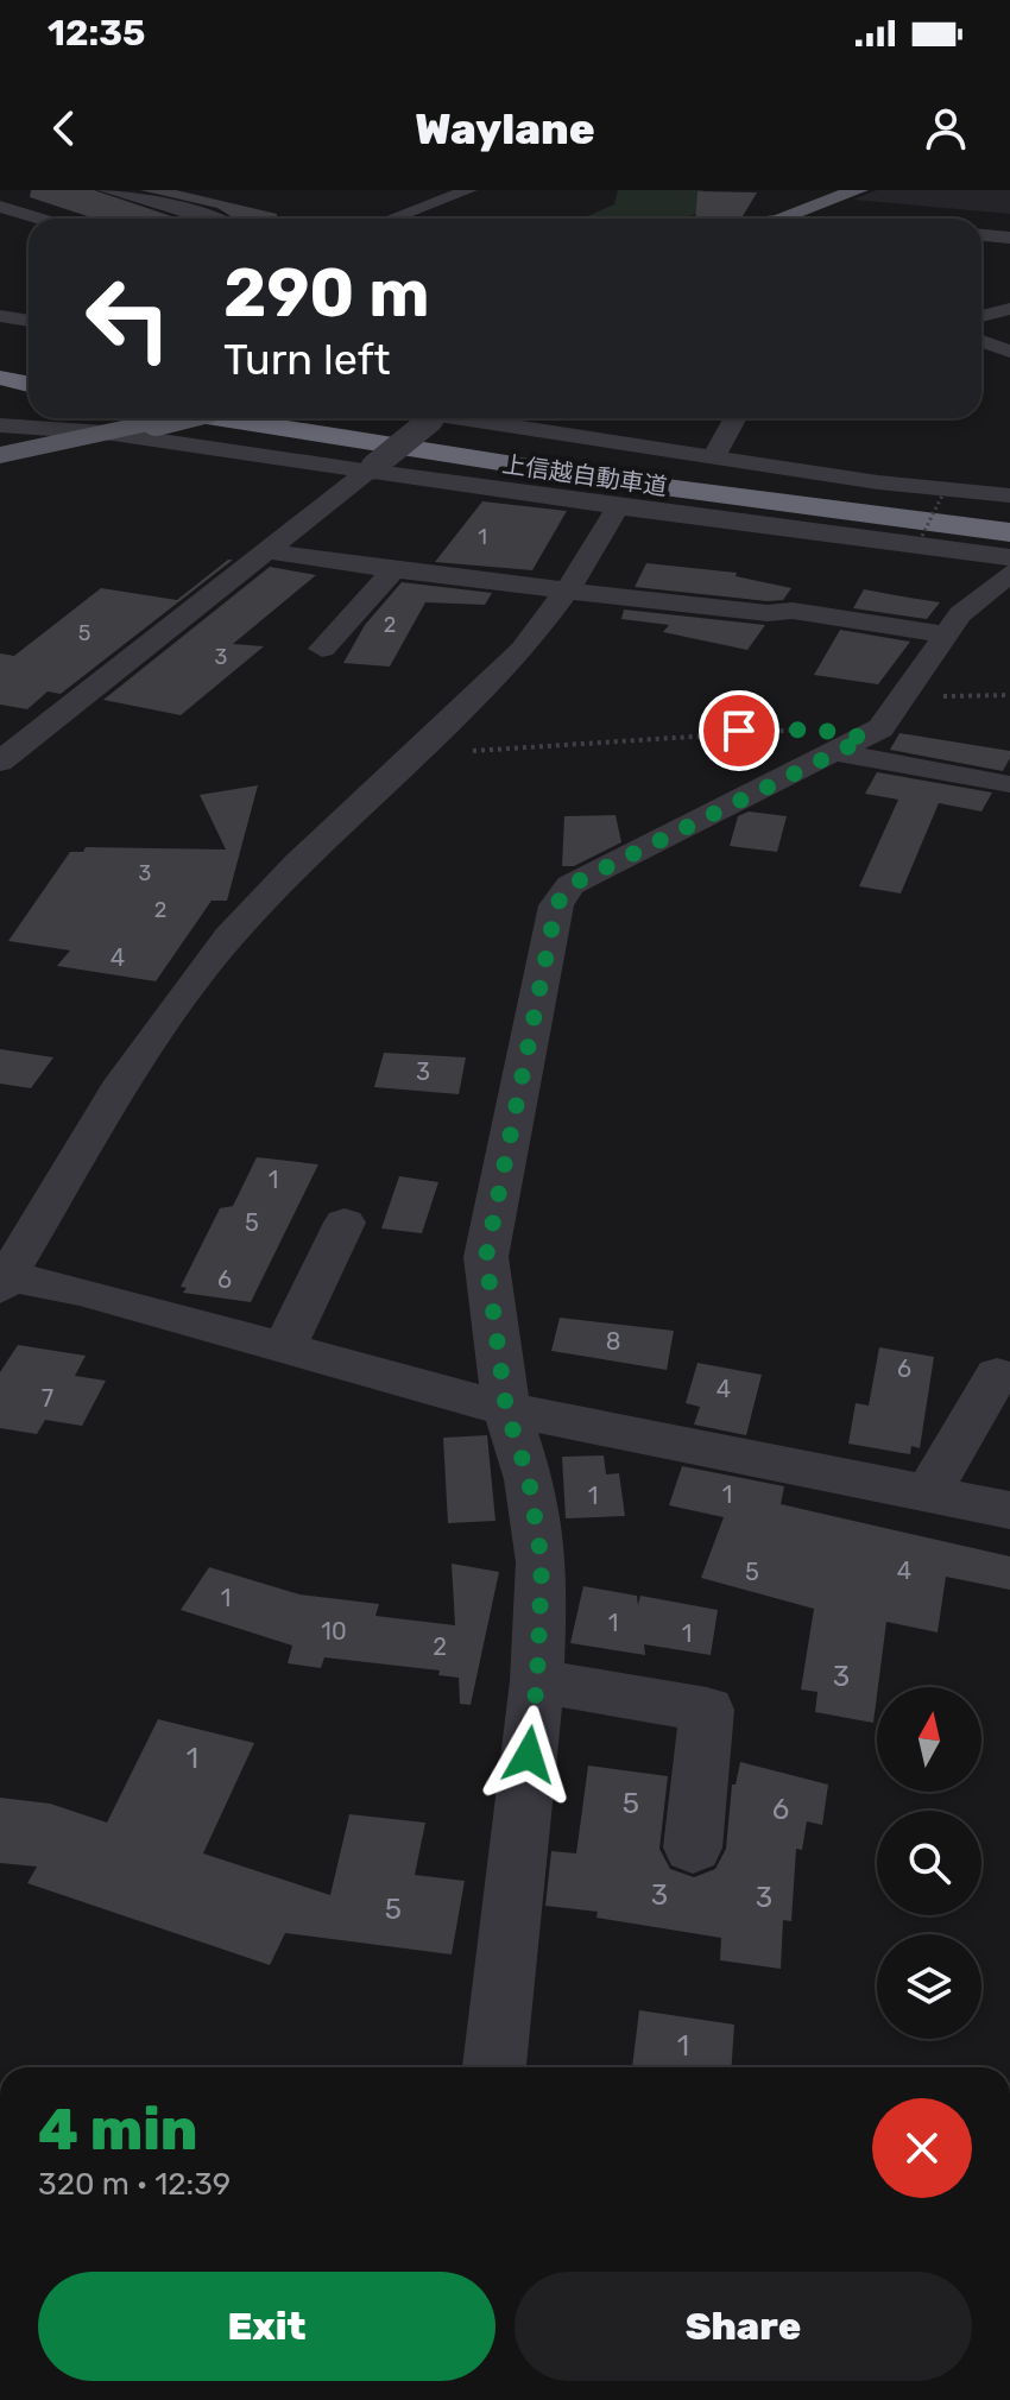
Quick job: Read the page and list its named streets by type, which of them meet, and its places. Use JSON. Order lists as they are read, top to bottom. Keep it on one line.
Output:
{"streets":{"highway":["上信越自動車道"]},"house_numbers":["1","2","5","3","3","2","4","3","1","5","6","8","6","4","7","1","1","4","5","1","1","10","1","2","3","1","5","6","3","3","5","1"],"north":"top","page":{"status":"12:35","header":"Waylane","turn":["290 m","Turn left"],"heading":["4 min","320 m · 12:39"],"buttons":["Exit","Share"]}}
